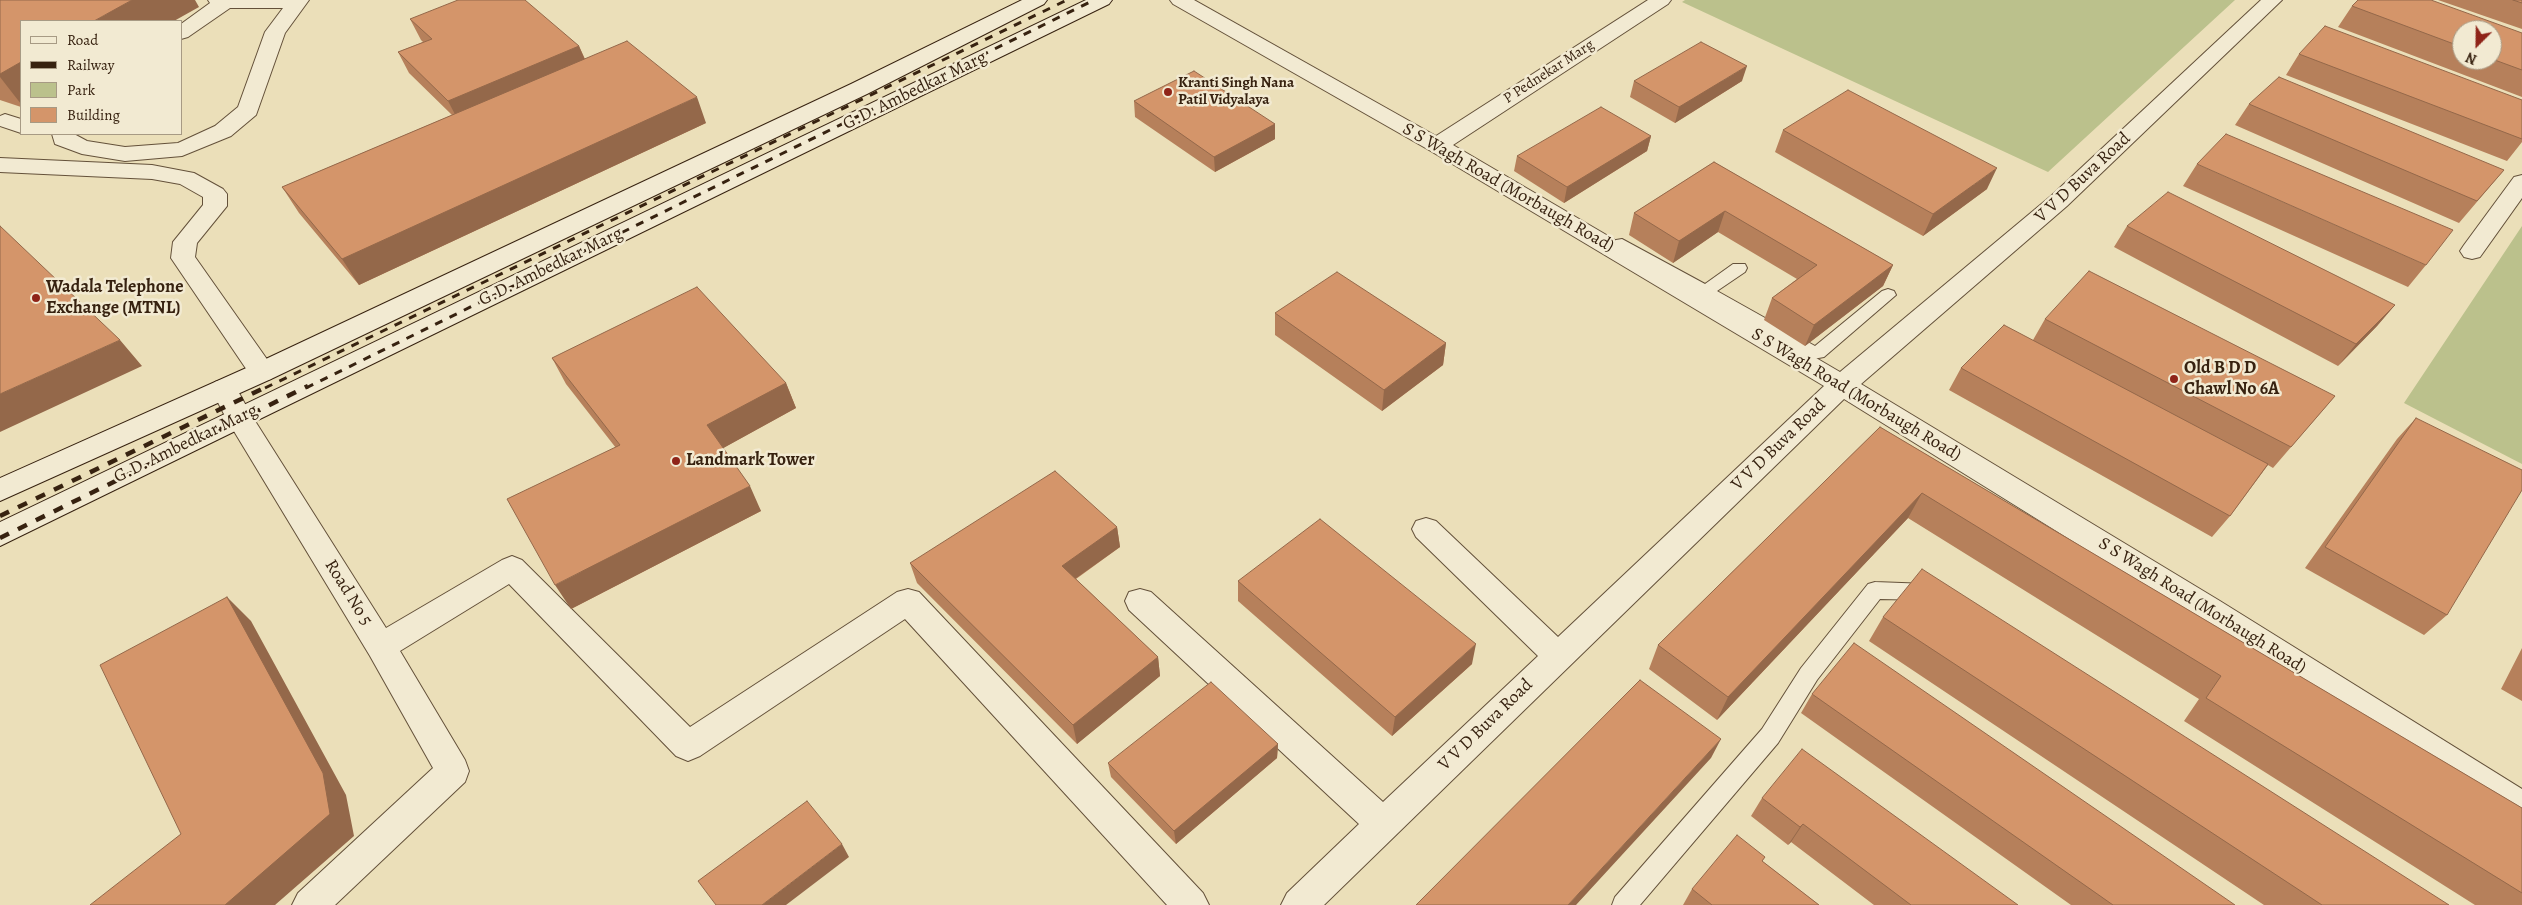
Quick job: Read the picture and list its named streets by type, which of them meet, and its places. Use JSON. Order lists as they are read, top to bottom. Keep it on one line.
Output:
{"streets":{"street":["P Pednekar Marg","G.D. Ambedkar Marg","V V D Buva Road","S S Wagh Road (Morbaugh Road)","Road No 5"]},"crossings":[["P Pednekar Marg","S S Wagh Road (Morbaugh Road)"],["G.D. Ambedkar Marg","Road No 5"],["V V D Buva Road","S S Wagh Road (Morbaugh Road)"]],"places":["Kranti Singh Nana Patil Vidyalaya","Wadala Telephone Exchange (MTNL)","Old B D D Chawl No 6A","Landmark Tower"],"legend":["Road","Railway","Park","Building"],"north":"bottom left"}
